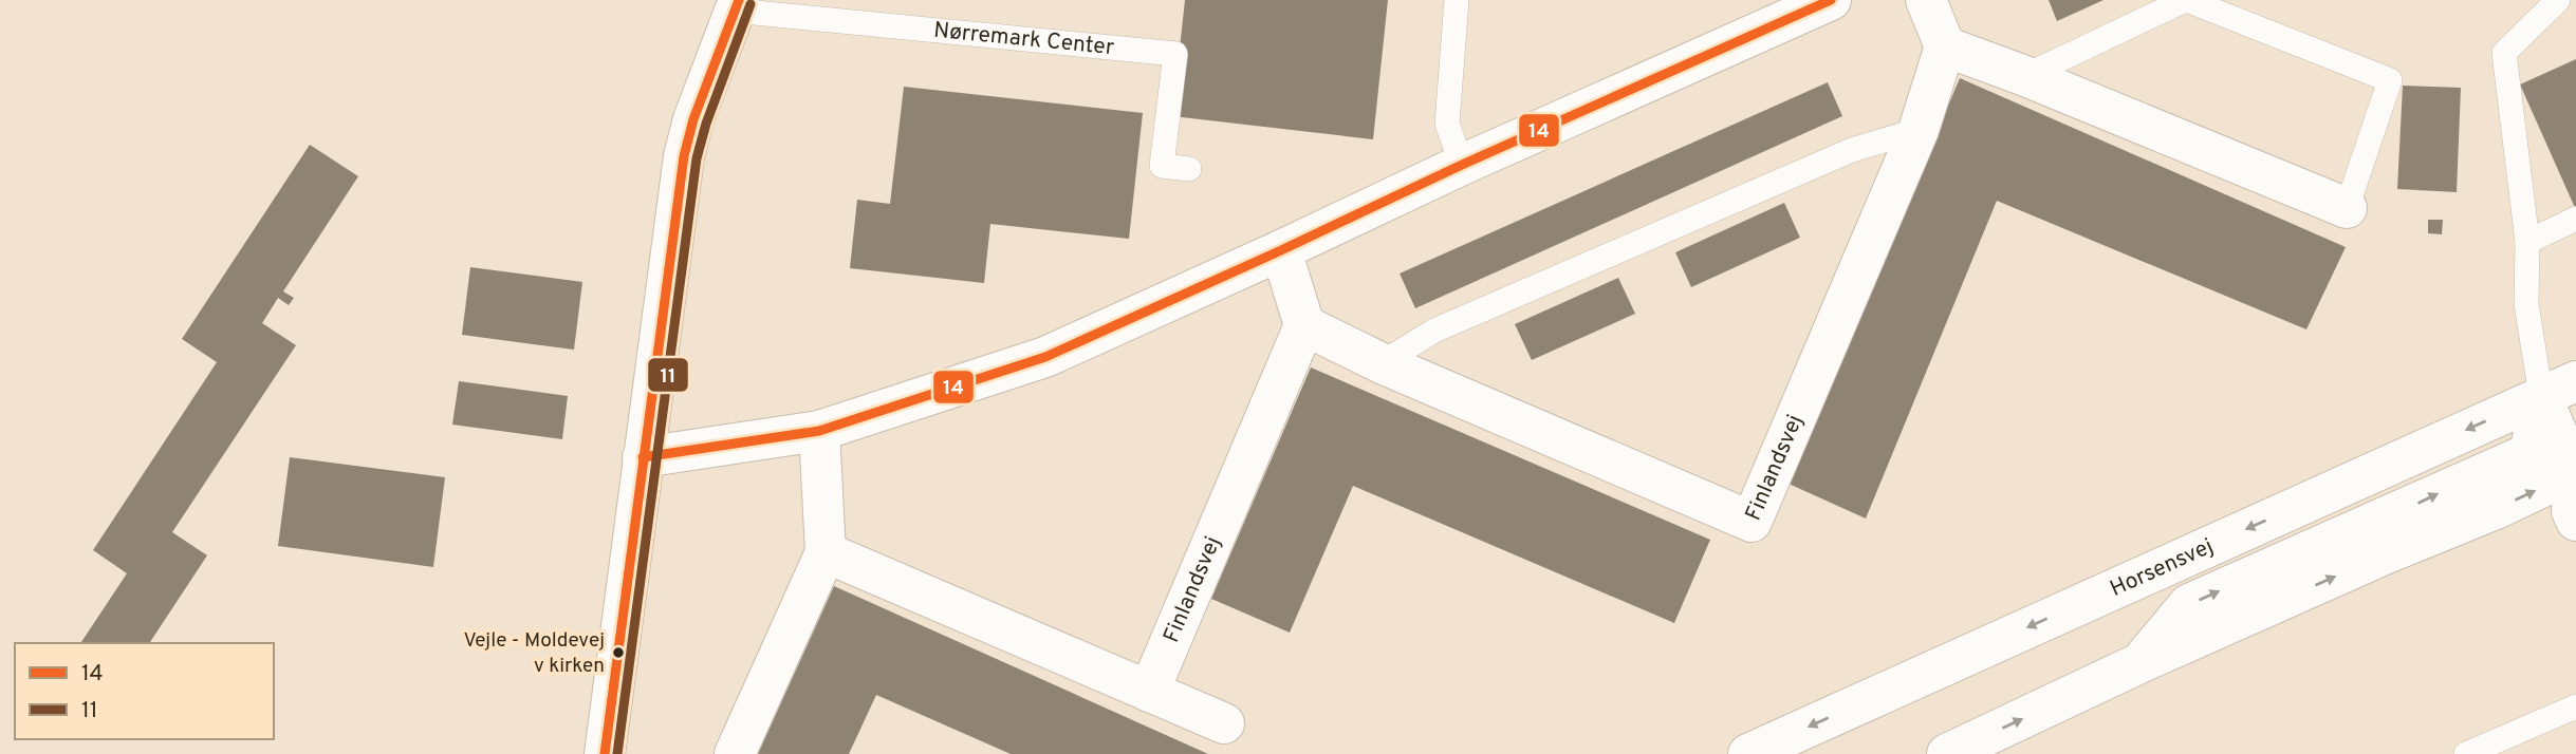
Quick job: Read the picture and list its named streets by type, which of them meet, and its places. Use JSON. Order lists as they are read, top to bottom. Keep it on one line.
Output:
{"streets":{"street":["Finlandsvej","Horsensvej"],"lane":["Nørremark Center"]},"places":["Vejle - Moldevej v kirken"],"lines":["transit line 14","transit line 11"],"legend":["14","11"]}
